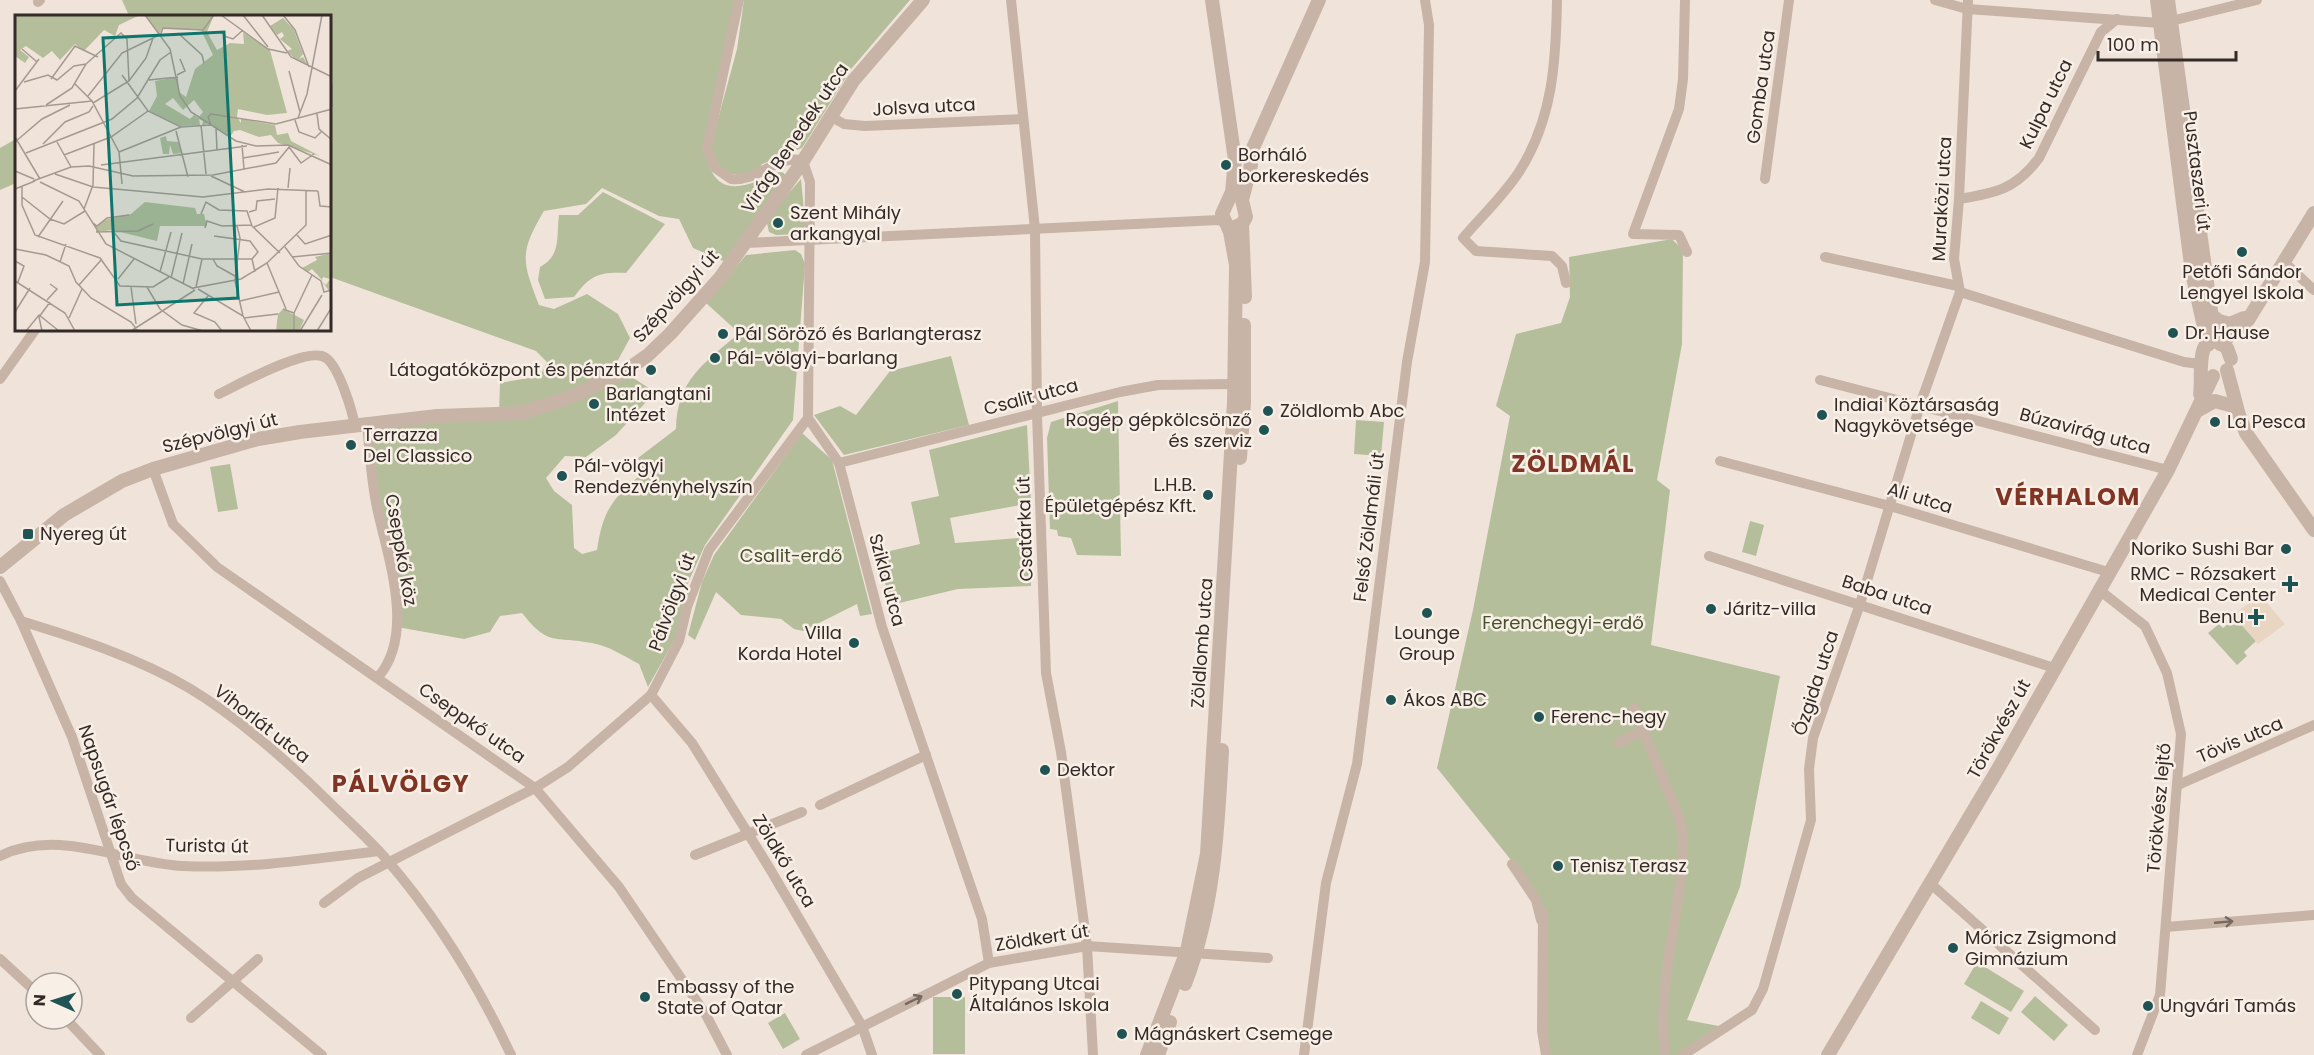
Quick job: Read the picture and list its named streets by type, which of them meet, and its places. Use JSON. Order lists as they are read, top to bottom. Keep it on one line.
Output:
{"streets":{"street":["Gomba utca","Kulpa utca","Jolsva utca","Virág Benedek utca","Pusztaszeri út","Muraközi utca","Szépvölgyi út","Csalit utca","Búzavirág utca","Ali utca","Felső Zöldmáli út","Csatárka út","Cseppkő köz","Szikla utca","Baba utca","Pálvölgyi út","Zöldlomb utca","Őzgida utca","Cseppkő utca","Vihorlát utca","Törökvész út","Tövis utca","Napsugár lépcső","Törökvész lejtő","Turista út","Zöldkő utca","Zöldkert út"]},"crossings":[["Kulpa utca","Muraközi utca"],["Jolsva utca","Virág Benedek utca"],["Jolsva utca","Csatárka út"],["Virág Benedek utca","Szépvölgyi út"],["Pusztaszeri út","Törökvész út"],["Muraközi utca","Őzgida utca"],["Szépvölgyi út","Cseppkő köz"],["Szépvölgyi út","Cseppkő utca"],["Csalit utca","Csatárka út"],["Csalit utca","Szikla utca"],["Csalit utca","Zöldlomb utca"],["Búzavirág utca","Őzgida utca"],["Búzavirág utca","Törökvész út"],["Ali utca","Őzgida utca"],["Ali utca","Törökvész út"],["Csatárka út","Zöldkert út"],["Cseppkő köz","Cseppkő utca"],["Szikla utca","Pálvölgyi út"],["Szikla utca","Zöldkert út"],["Baba utca","Őzgida utca"],["Baba utca","Törökvész út"],["Pálvölgyi út","Cseppkő utca"],["Pálvölgyi út","Vihorlát utca"],["Pálvölgyi út","Zöldkő utca"],["Zöldlomb utca","Zöldkert út"],["Vihorlát utca","Napsugár lépcső"],["Vihorlát utca","Turista út"],["Törökvész út","Törökvész lejtő"],["Tövis utca","Törökvész lejtő"],["Napsugár lépcső","Turista út"],["Zöldkő utca","Zöldkert út"]],"districts":["ZÖLDMÁL","VÉRHALOM","PÁLVÖLGY"],"parks":["Csalit-erdő","Ferenchegyi-erdő"],"places":{"other":["Borháló borkereskedés","Szent Mihály arkangyal","Petőfi Sándor Lengyel Iskola","Dr. Hause","Pál Söröző és Barlangterasz","Pál-völgyi-barlang","Látogatóközpont és pénztár","Barlangtani Intézet","Zöldlomb Abc","Indiai Köztársaság Nagykövetsége","La Pesca","Rogép gépkölcsönző és szerviz","Terrazza Del Classico","Pál-völgyi Rendezvényhelyszín","L.H.B. Épületgépész Kft.","Noriko Sushi Bar","Járitz-villa","Lounge Group","Villa Korda Hotel","Ákos ABC","Ferenc-hegy","Dektor","Tenisz Terasz","Móricz Zsigmond Gimnázium","Pitypang Utcai Általános Iskola","Embassy of the State of Qatar","Ungvári Tamás","Mágnáskert Csemege"],"transit":["Nyereg út"],"health":["RMC - Rózsakert Medical Center","Benu"]},"scale_bar":"100 m","north":"left"}
